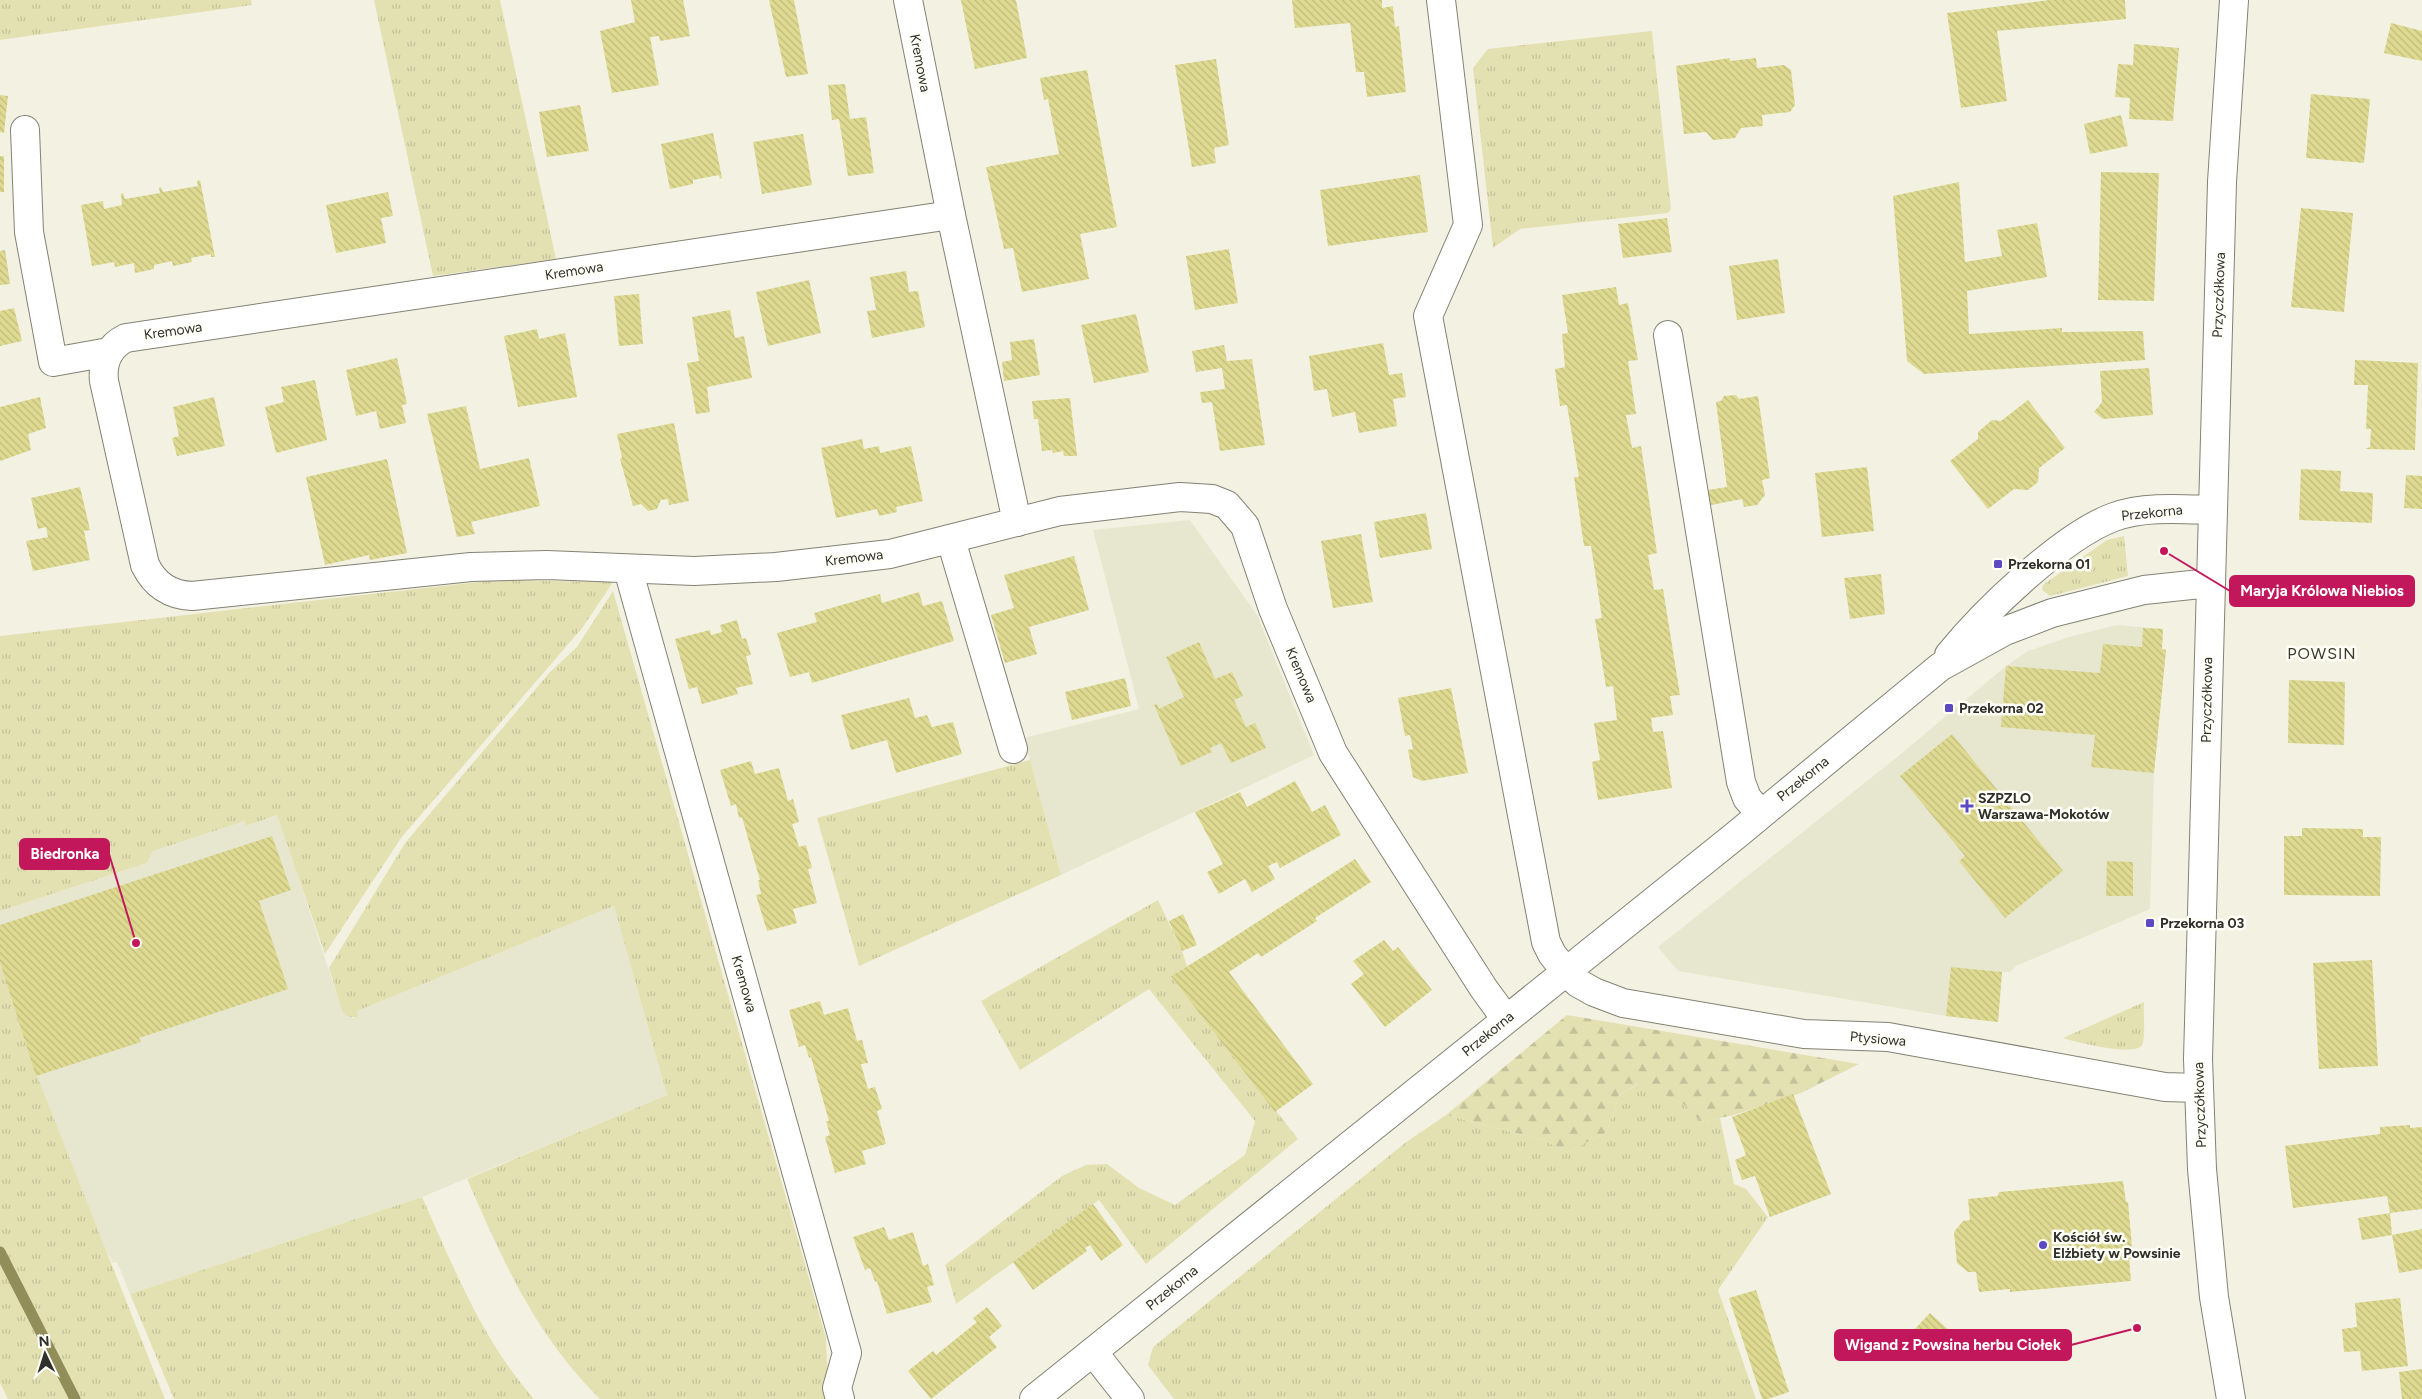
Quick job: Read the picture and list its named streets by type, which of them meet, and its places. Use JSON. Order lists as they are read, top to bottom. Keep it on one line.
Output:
{"streets":{"street":["Kremowa","Przyczółkowa","Przekorna","Ptysiowa"]},"crossings":[["Kremowa","Przekorna"],["Przyczółkowa","Przekorna"],["Przyczółkowa","Ptysiowa"],["Przekorna","Ptysiowa"]],"districts":["POWSIN"],"places":{"other":["Maryja Królowa Niebios","Biedronka","Kościół św. Elżbiety w Powsinie","Wigand z Powsina herbu Ciołek"],"transit":["Przekorna 01","Przekorna 02","Przekorna 03"],"health":["SZPZLO Warszawa-Mokotów"]},"north":"top"}
